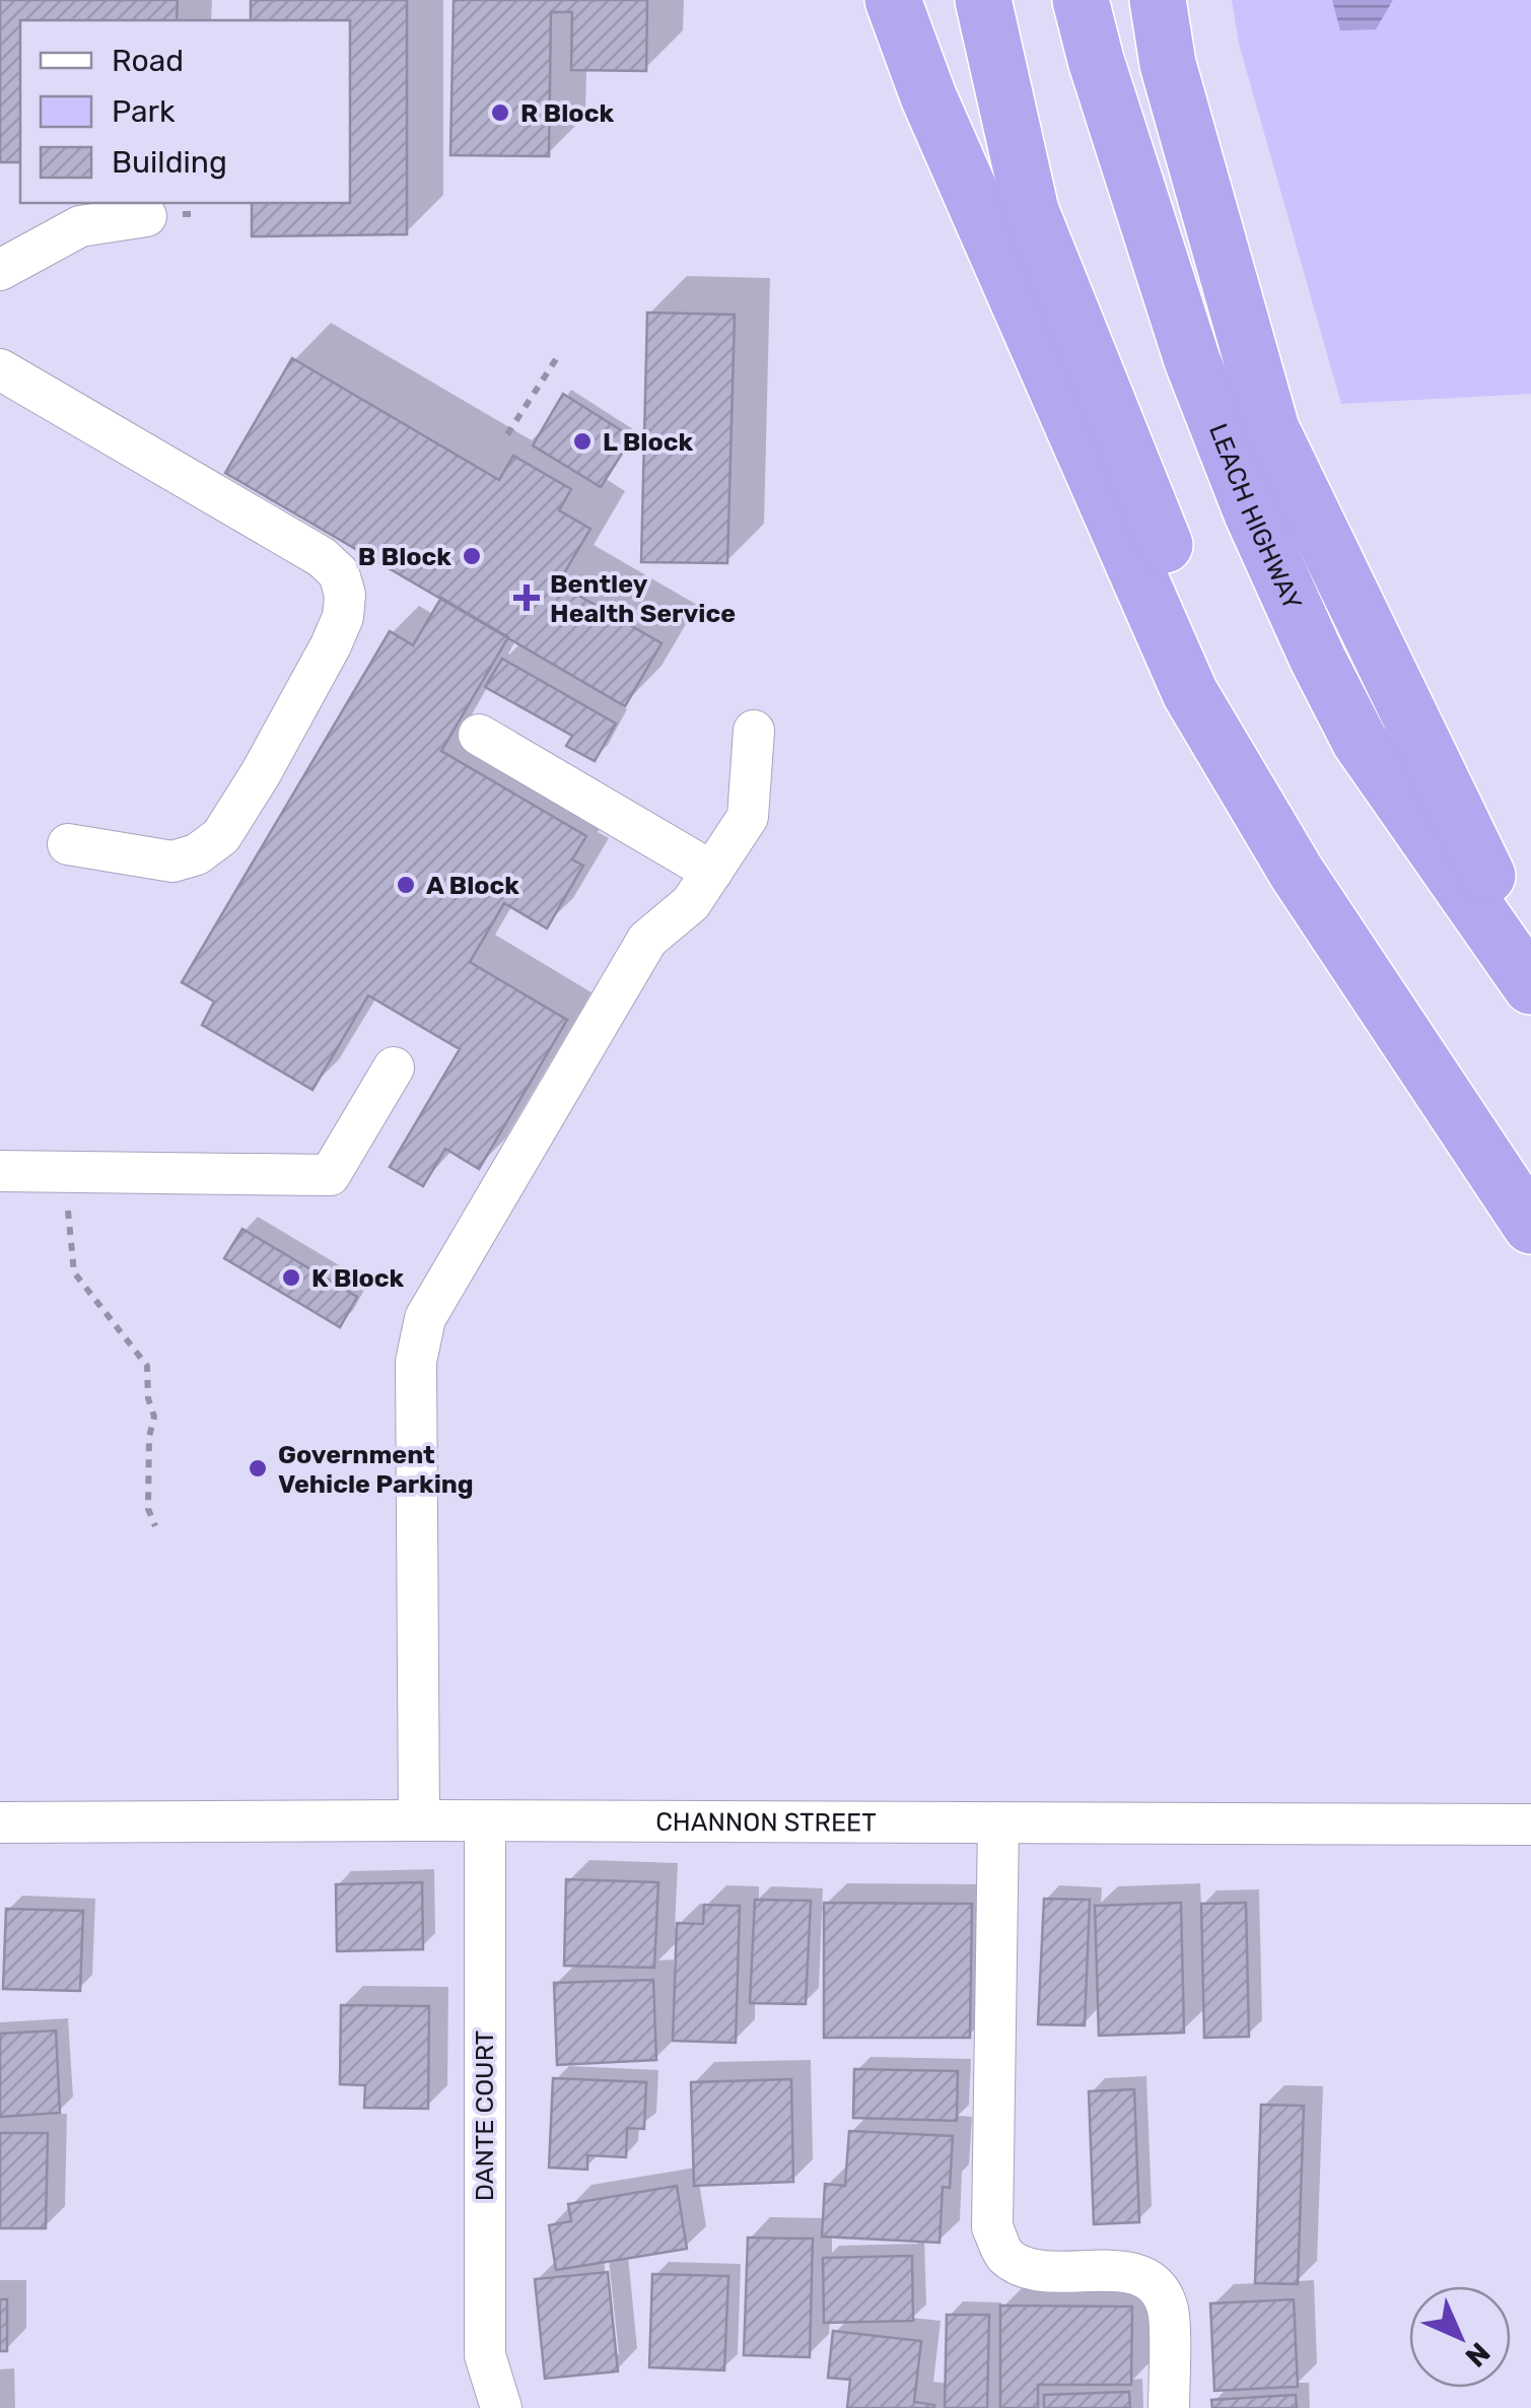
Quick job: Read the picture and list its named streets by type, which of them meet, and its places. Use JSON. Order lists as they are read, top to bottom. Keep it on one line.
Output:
{"streets":{"highway":["LEACH HIGHWAY"],"street":["CHANNON STREET","DANTE COURT"]},"crossings":[["CHANNON STREET","DANTE COURT"]],"places":{"other":["R Block","L Block","B Block","A Block","K Block","Government Vehicle Parking"],"health":["Bentley Health Service"]},"legend":["Road","Park","Building"],"north":"bottom right"}
